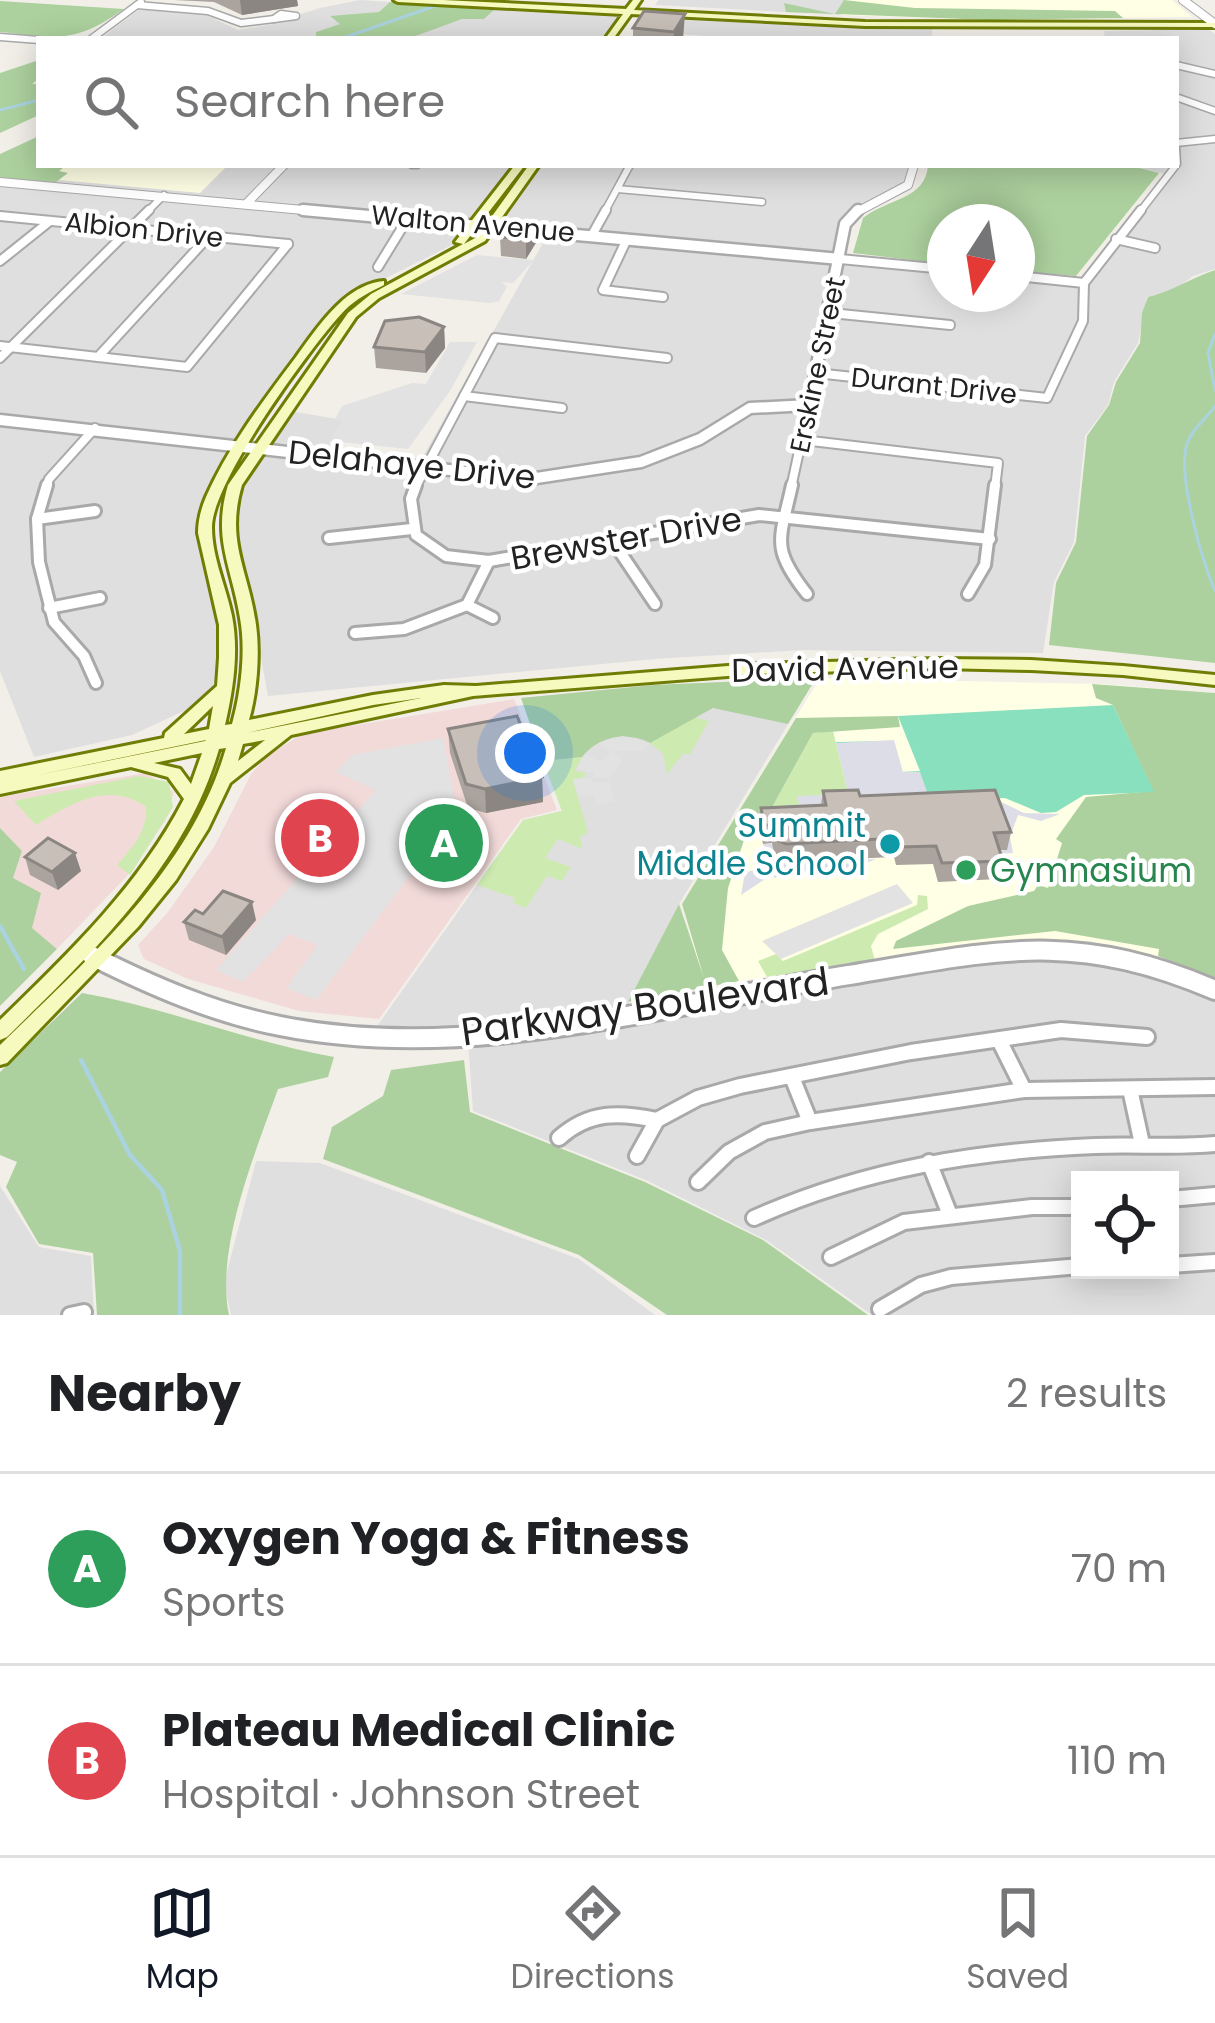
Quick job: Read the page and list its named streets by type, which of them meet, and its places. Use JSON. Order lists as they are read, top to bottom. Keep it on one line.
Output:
{"streets":{"main road":["David Avenue"],"street":["Walton Avenue","Albion Drive","Erskine Street","Durant Drive","Delahaye Drive","Brewster Drive","Parkway Boulevard"]},"crossings":[["Walton Avenue","Erskine Street"],["Erskine Street","Durant Drive"],["Erskine Street","Delahaye Drive"],["Erskine Street","Brewster Drive"]],"places":["Summit Middle School","Gymnasium"],"north":"bottom","page":{"search":"Search here","pins":["B","A"],"heading":["Nearby","2 results"],"list":[{"mark":"A","name":"Oxygen Yoga & Fitness","note":"Sports","value":"70 m"},{"mark":"B","name":"Plateau Medical Clinic","note":"Hospital · Johnson Street","value":"110 m"}],"nav":["Map","Directions","Saved"]}}
